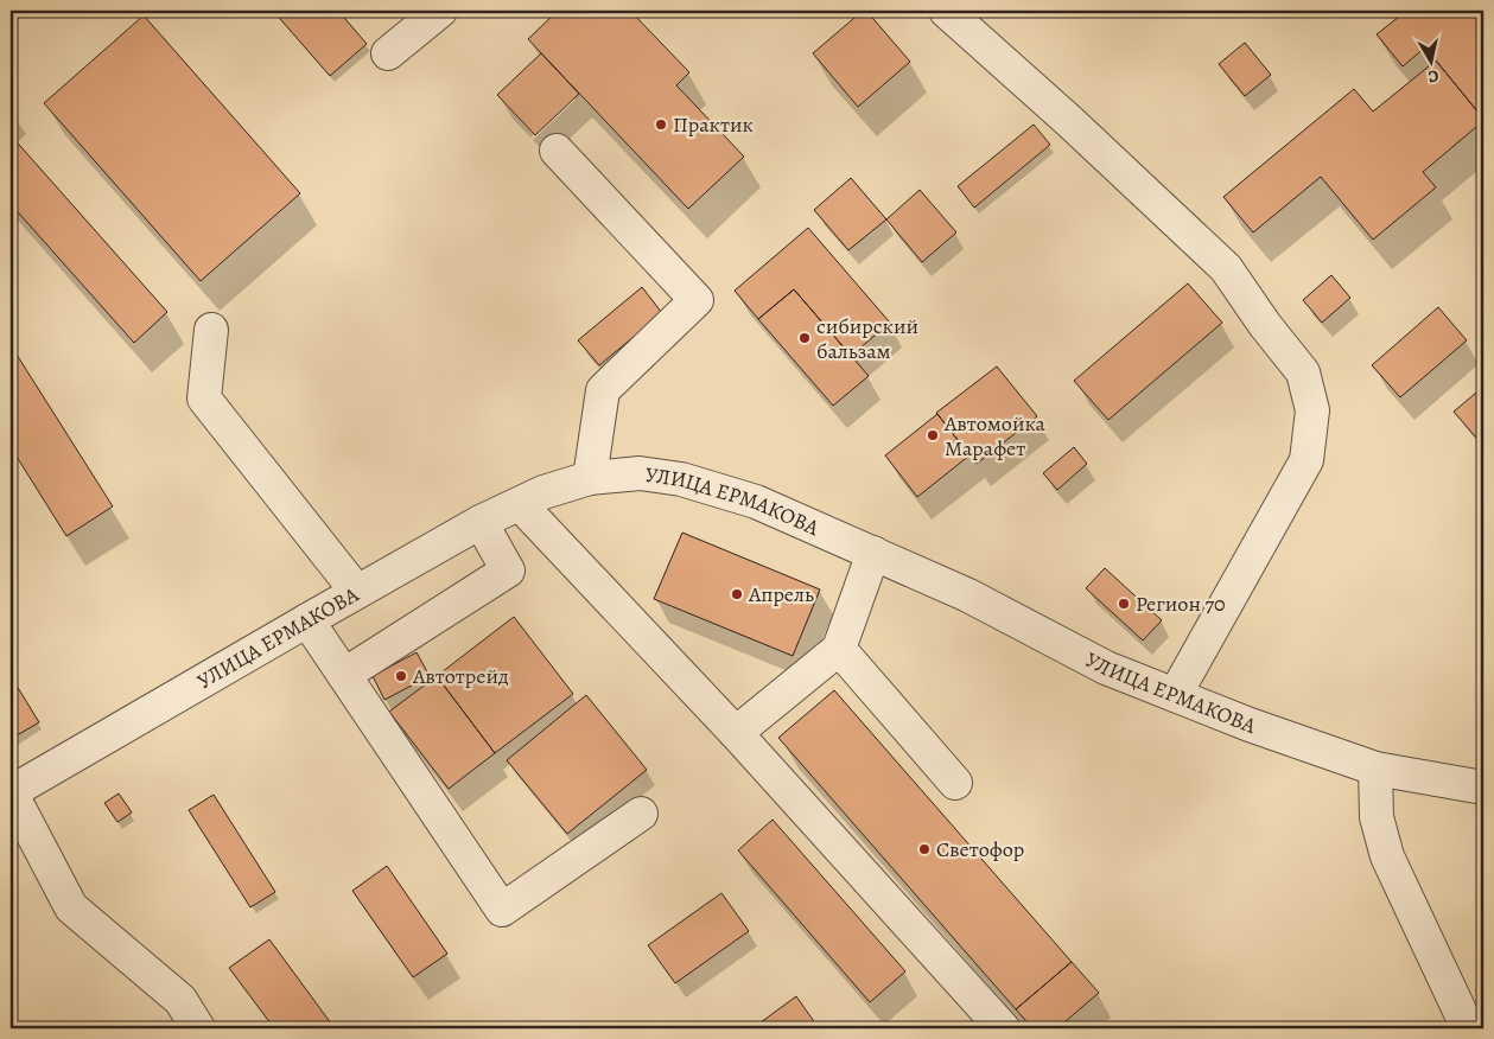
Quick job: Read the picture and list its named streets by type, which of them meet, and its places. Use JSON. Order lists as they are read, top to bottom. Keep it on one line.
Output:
{"streets":{"street":["УЛИЦА ЕРМАКОВА"]},"places":["Практик","сибирский бальзам","Автомойка Марафет","Апрель","Регион 70","Автотрейд","Светофор"],"north":"bottom"}
